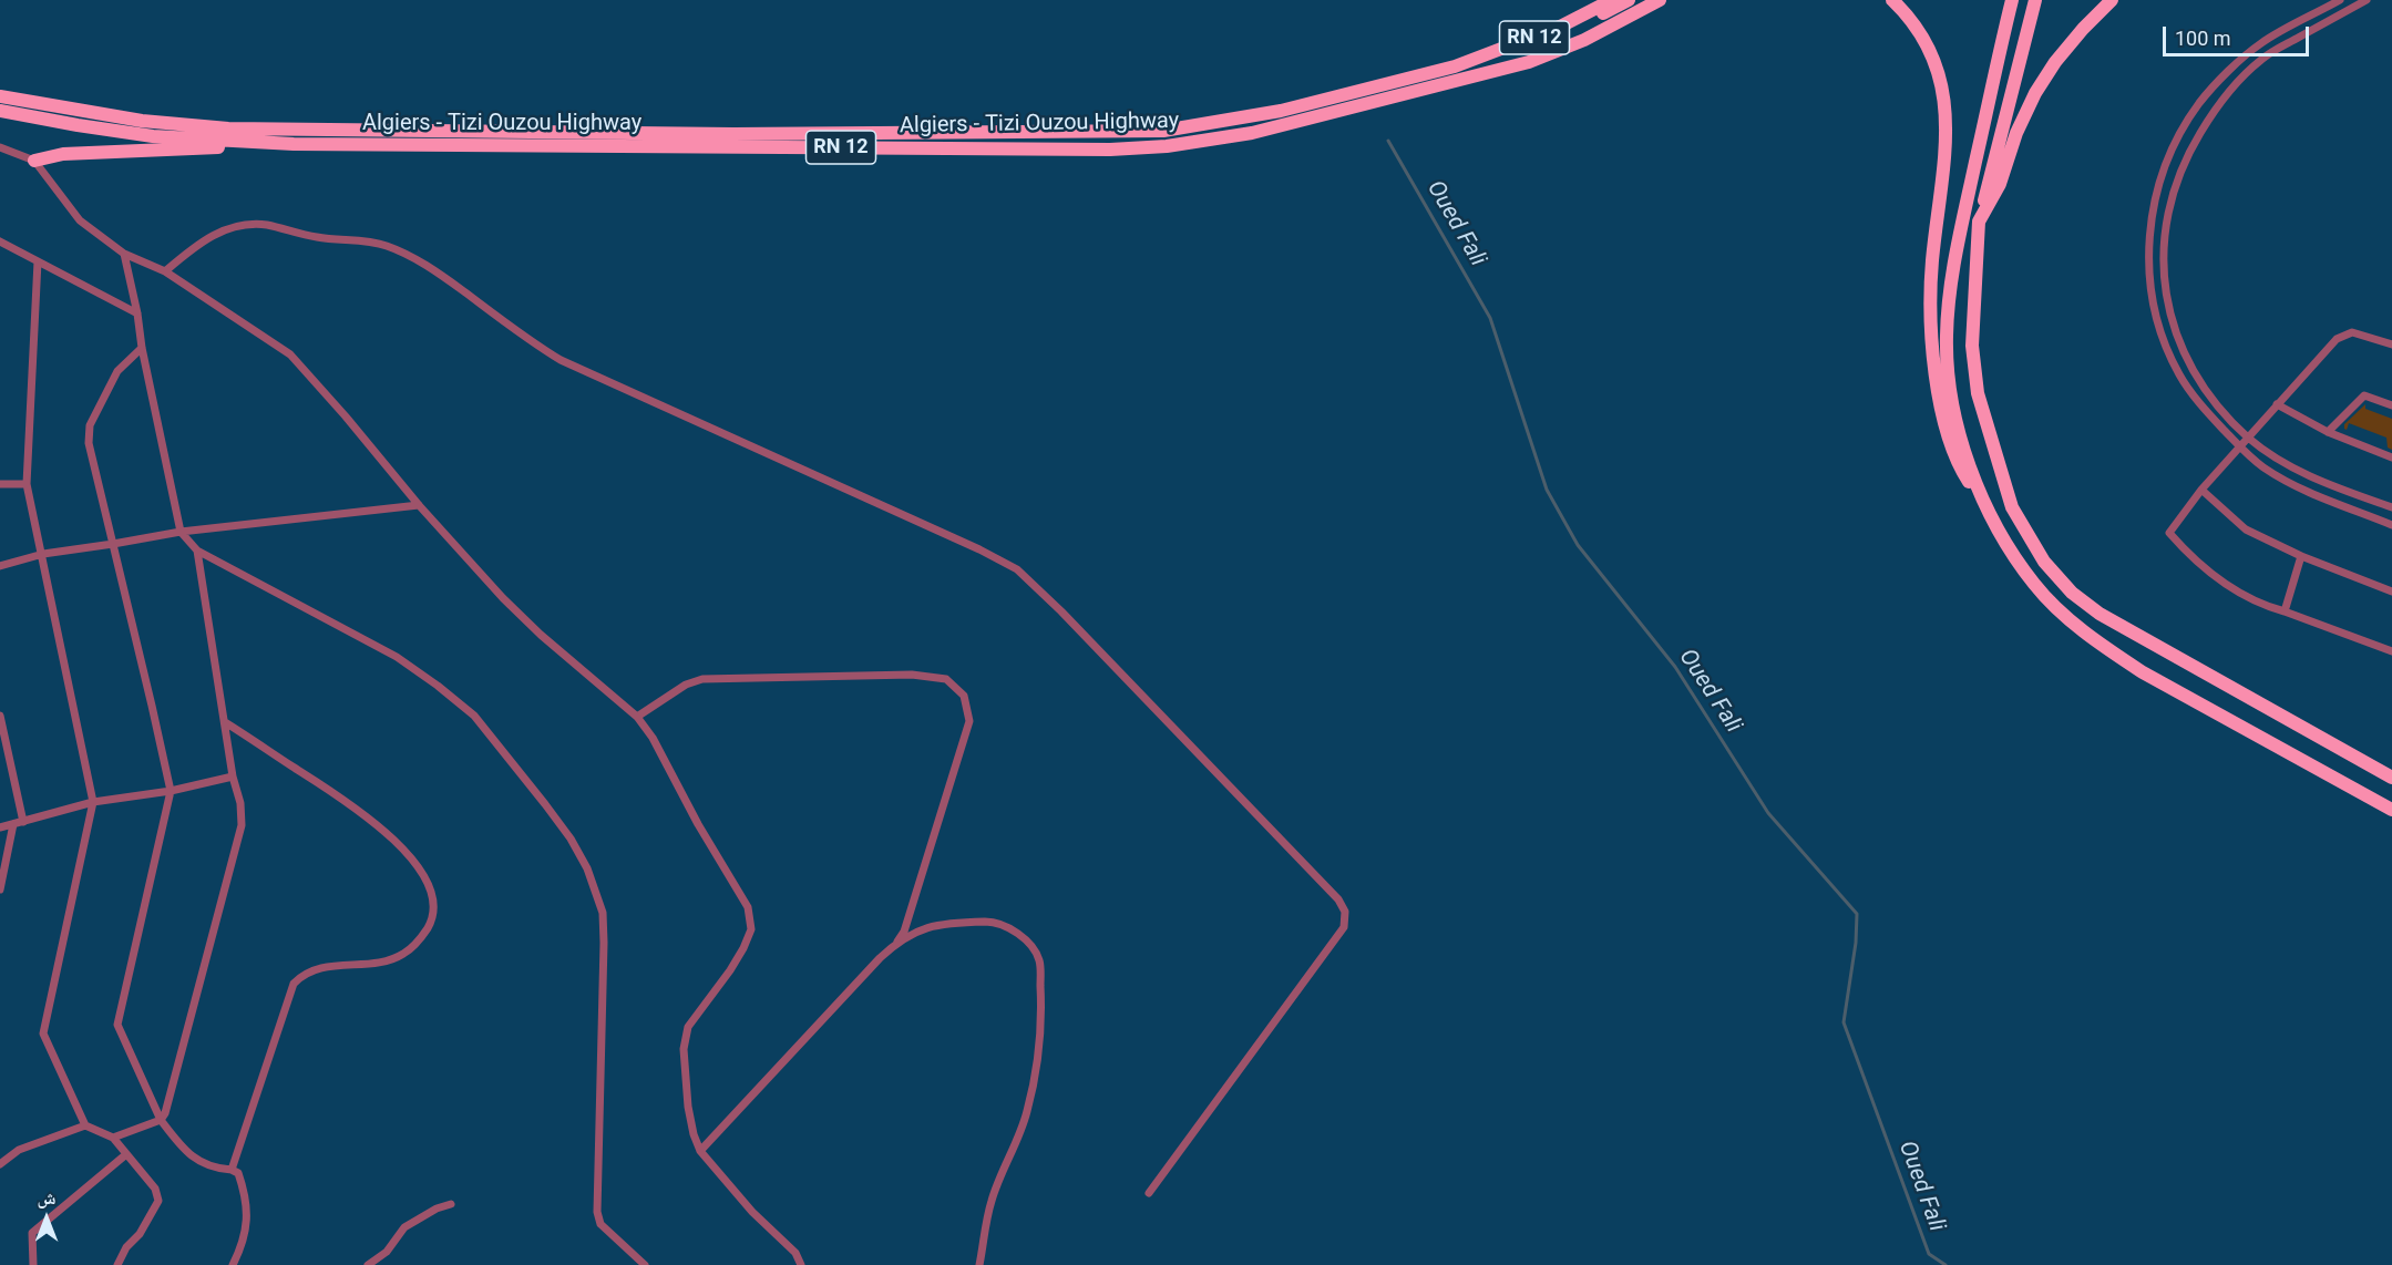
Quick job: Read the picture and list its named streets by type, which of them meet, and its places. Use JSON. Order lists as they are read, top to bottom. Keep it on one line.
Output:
{"streets":{"highway":["RN 12","Algiers - Tizi Ouzou Highway"]},"water":["Oued Fali"],"scale_bar":"100 m","north":"top"}
